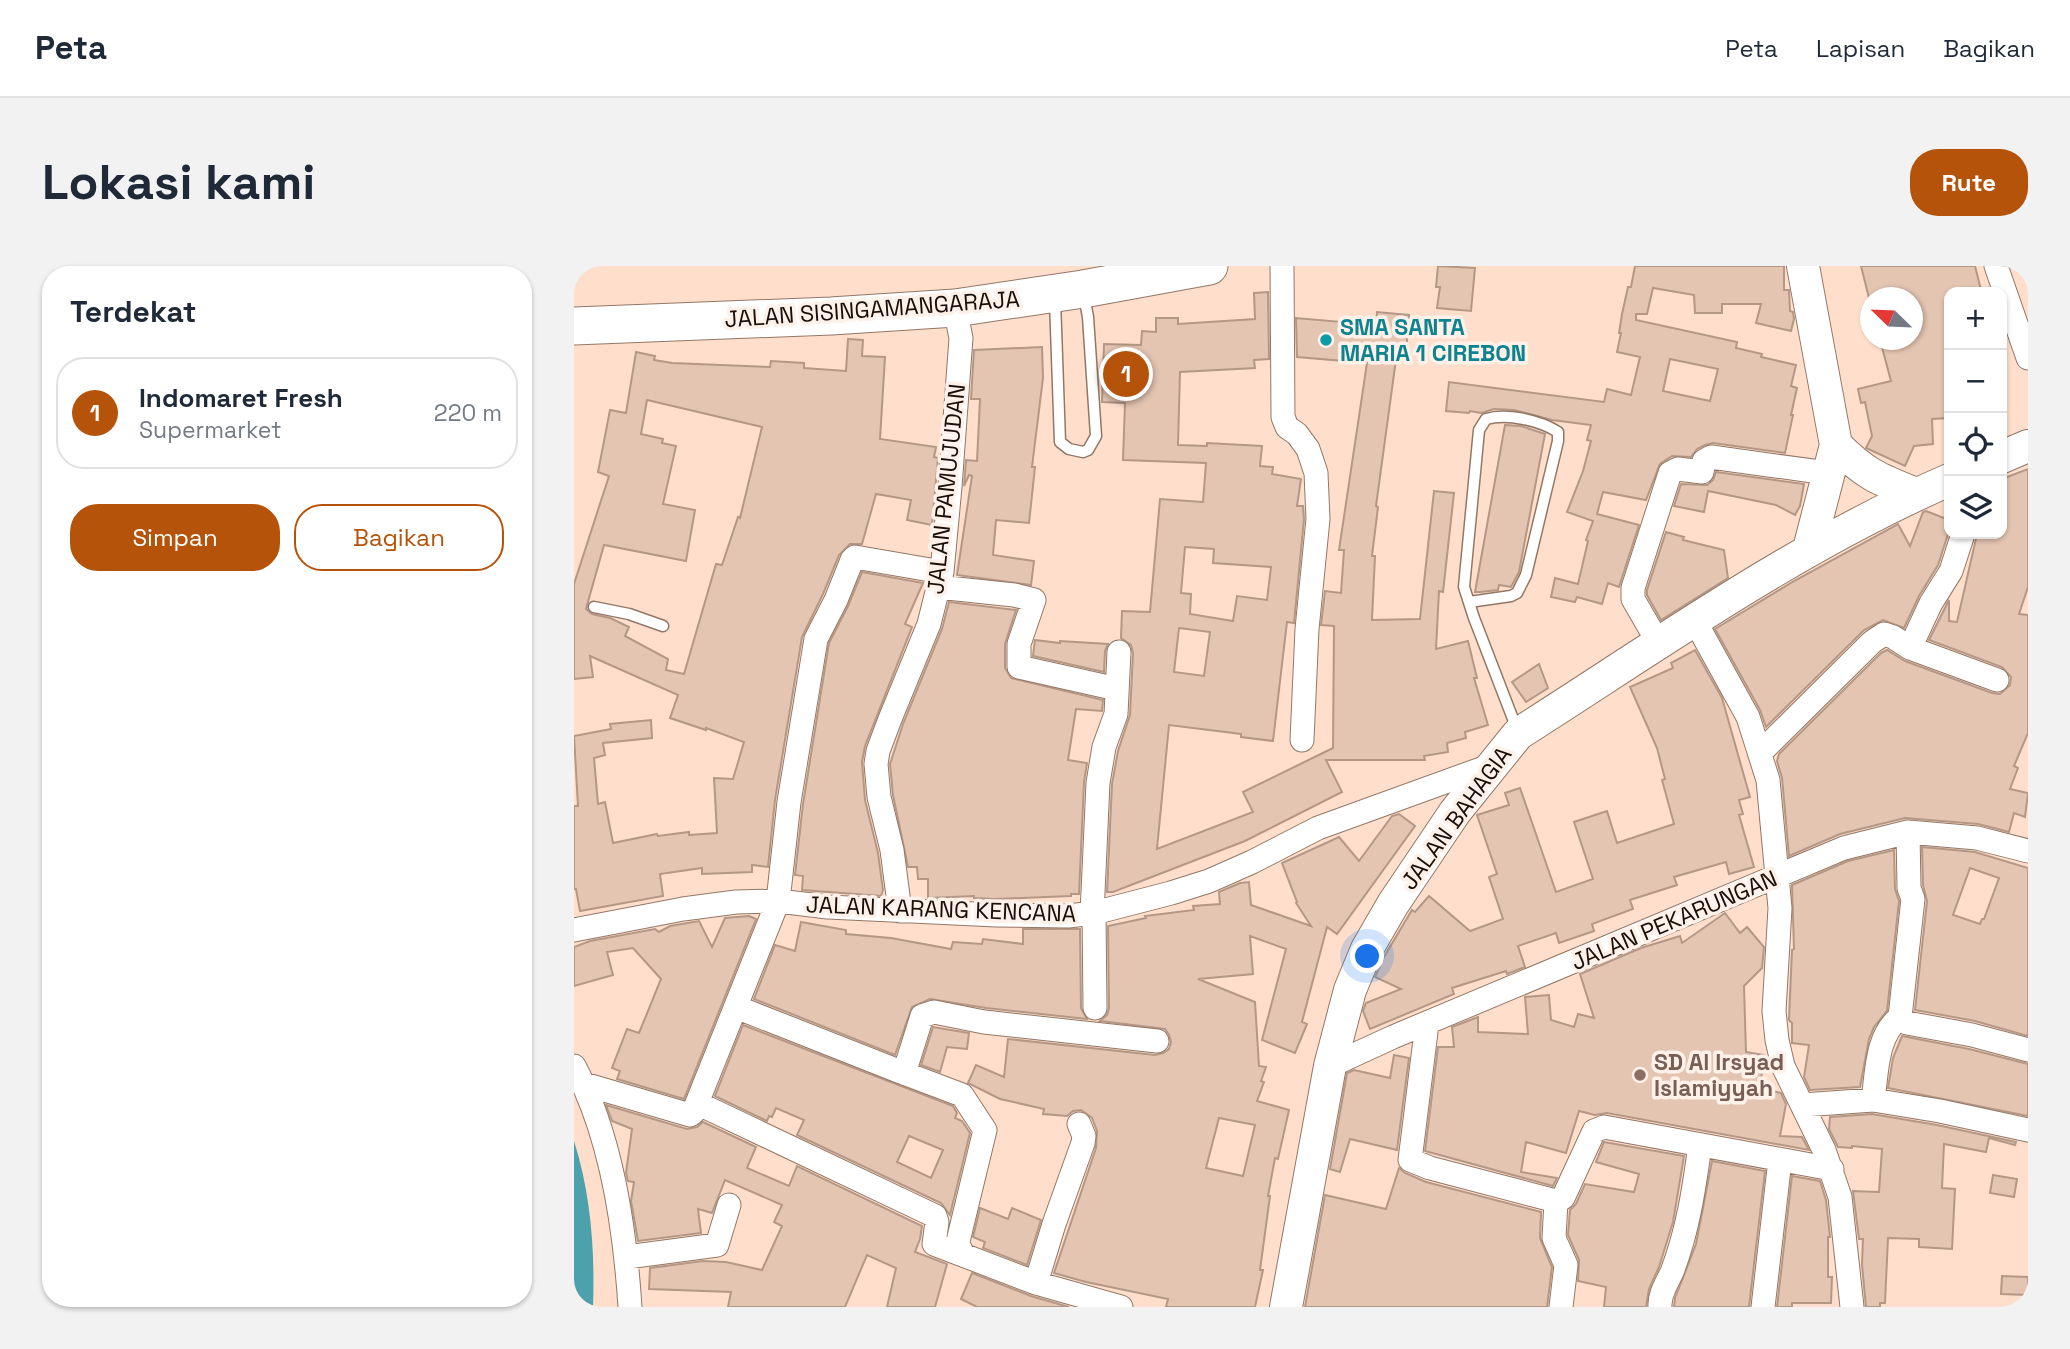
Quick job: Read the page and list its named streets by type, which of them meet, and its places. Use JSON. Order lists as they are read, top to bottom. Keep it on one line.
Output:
{"streets":{"highway":["JALAN SISINGAMANGARAJA"],"main road":["JALAN BAHAGIA"],"street":["JALAN PAMUJUDAN","JALAN KARANG KENCANA","JALAN PEKARUNGAN"]},"crossings":[["JALAN SISINGAMANGARAJA","JALAN PAMUJUDAN"],["JALAN PAMUJUDAN","JALAN KARANG KENCANA"],["JALAN BAHAGIA","JALAN KARANG KENCANA"],["JALAN BAHAGIA","JALAN PEKARUNGAN"]],"places":["SMA SANTA MARIA 1 CIREBON","SD Al Irsyad Islamiyyah"],"north":"top left","page":{"header":"Peta","nav":["Peta","Lapisan","Bagikan"],"buttons":["Rute",["Simpan","Bagikan"]],"title":"Lokasi kami","heading":"Terdekat","map_buttons":["+","−"],"pins":"1","list":[{"mark":"1","name":"Indomaret Fresh","note":"Supermarket","value":"220 m"}]}}
